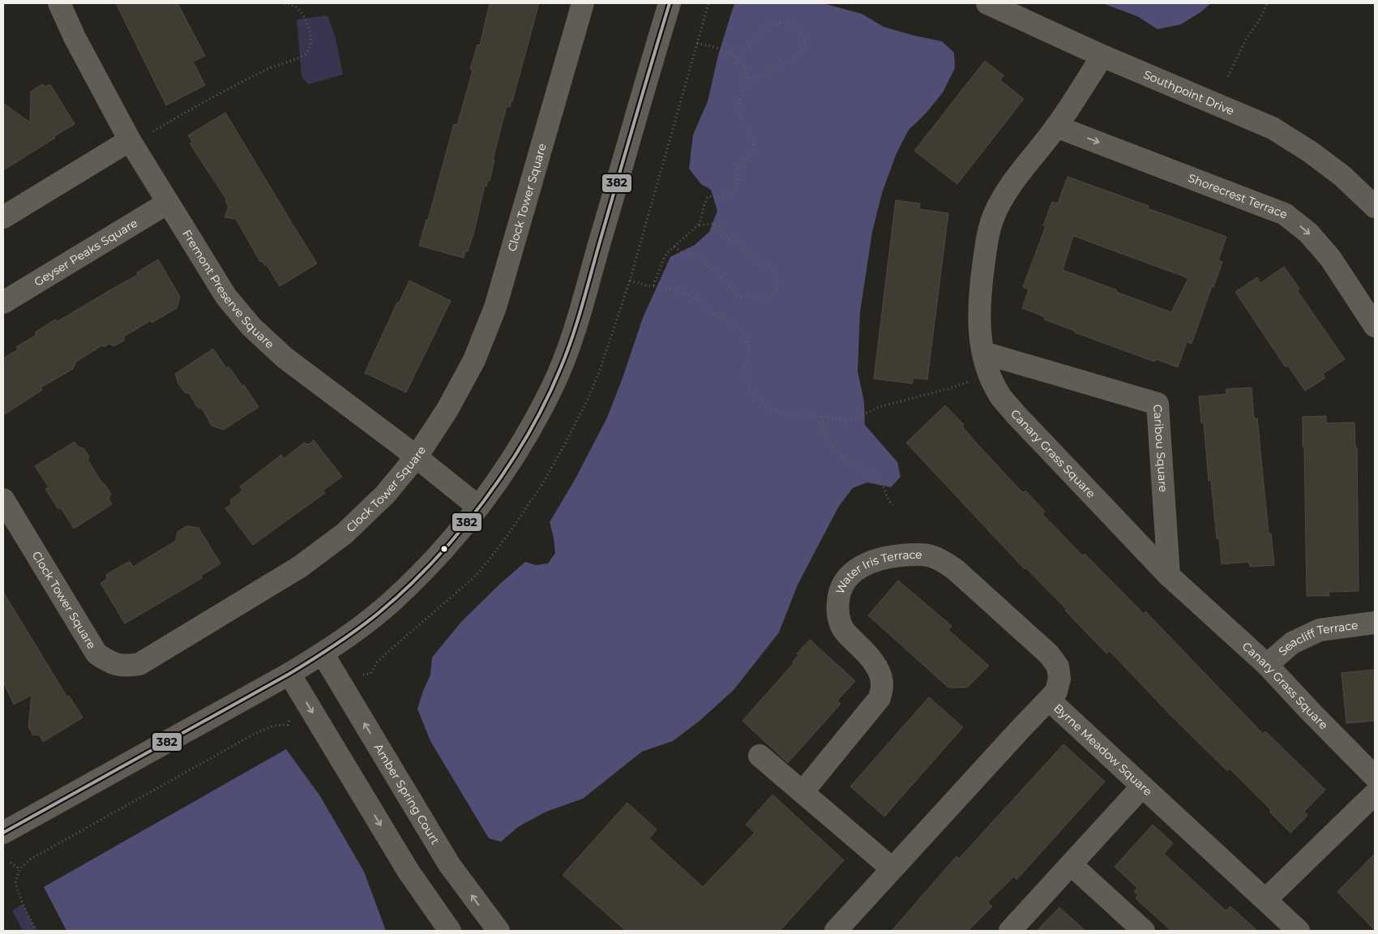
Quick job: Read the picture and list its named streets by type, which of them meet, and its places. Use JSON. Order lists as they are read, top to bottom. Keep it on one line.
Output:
{"streets":{"street":["Southpoint Drive","Clock Tower Square","Shorecrest Terrace","Geyser Peaks Square","Fremont Preserve Square","Caribou Square","Canary Grass Square","Water Iris Terrace","Seacliff Terrace","Byrne Meadow Square","Amber Spring Court"]},"crossings":[["Southpoint Drive","Canary Grass Square"],["Clock Tower Square","Fremont Preserve Square"],["Shorecrest Terrace","Canary Grass Square"],["Geyser Peaks Square","Fremont Preserve Square"],["Caribou Square","Canary Grass Square"],["Canary Grass Square","Seacliff Terrace"],["Water Iris Terrace","Byrne Meadow Square"]],"one_way":["Shorecrest Terrace"],"lines":["transit line 382"]}
